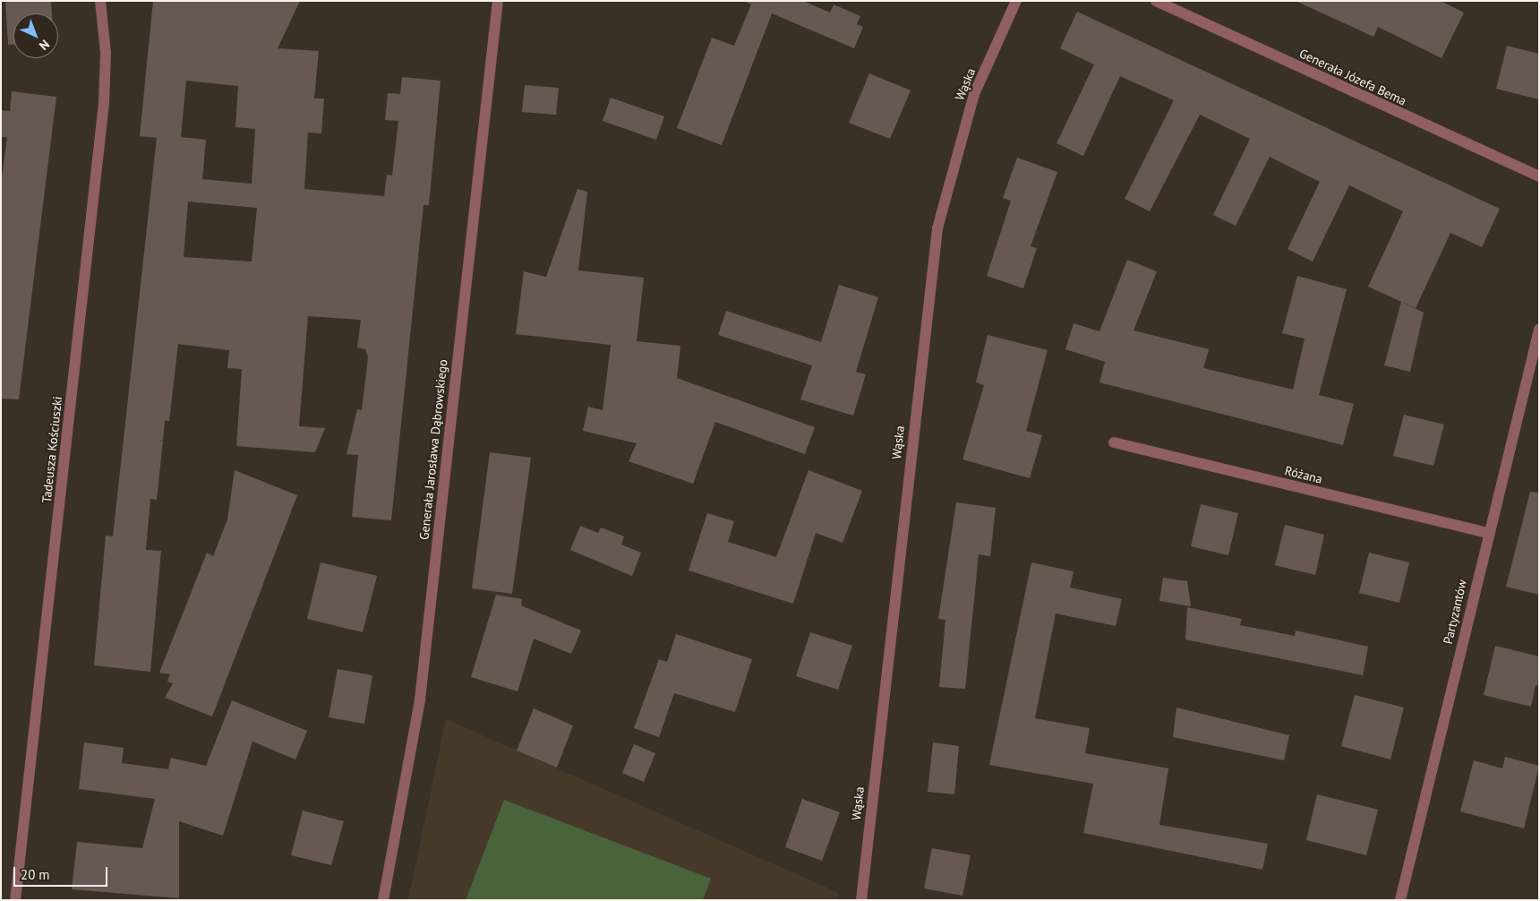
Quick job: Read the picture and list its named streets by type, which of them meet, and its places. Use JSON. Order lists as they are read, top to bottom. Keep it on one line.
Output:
{"streets":{"street":["Generała Józefa Bema","Wąska","Tadeusza Kościuszki","Generała Jarosława Dąbrowskiego","Różana","Partyzantów"]},"crossings":[["Różana","Partyzantów"]],"scale_bar":"20 m","north":"bottom right"}
